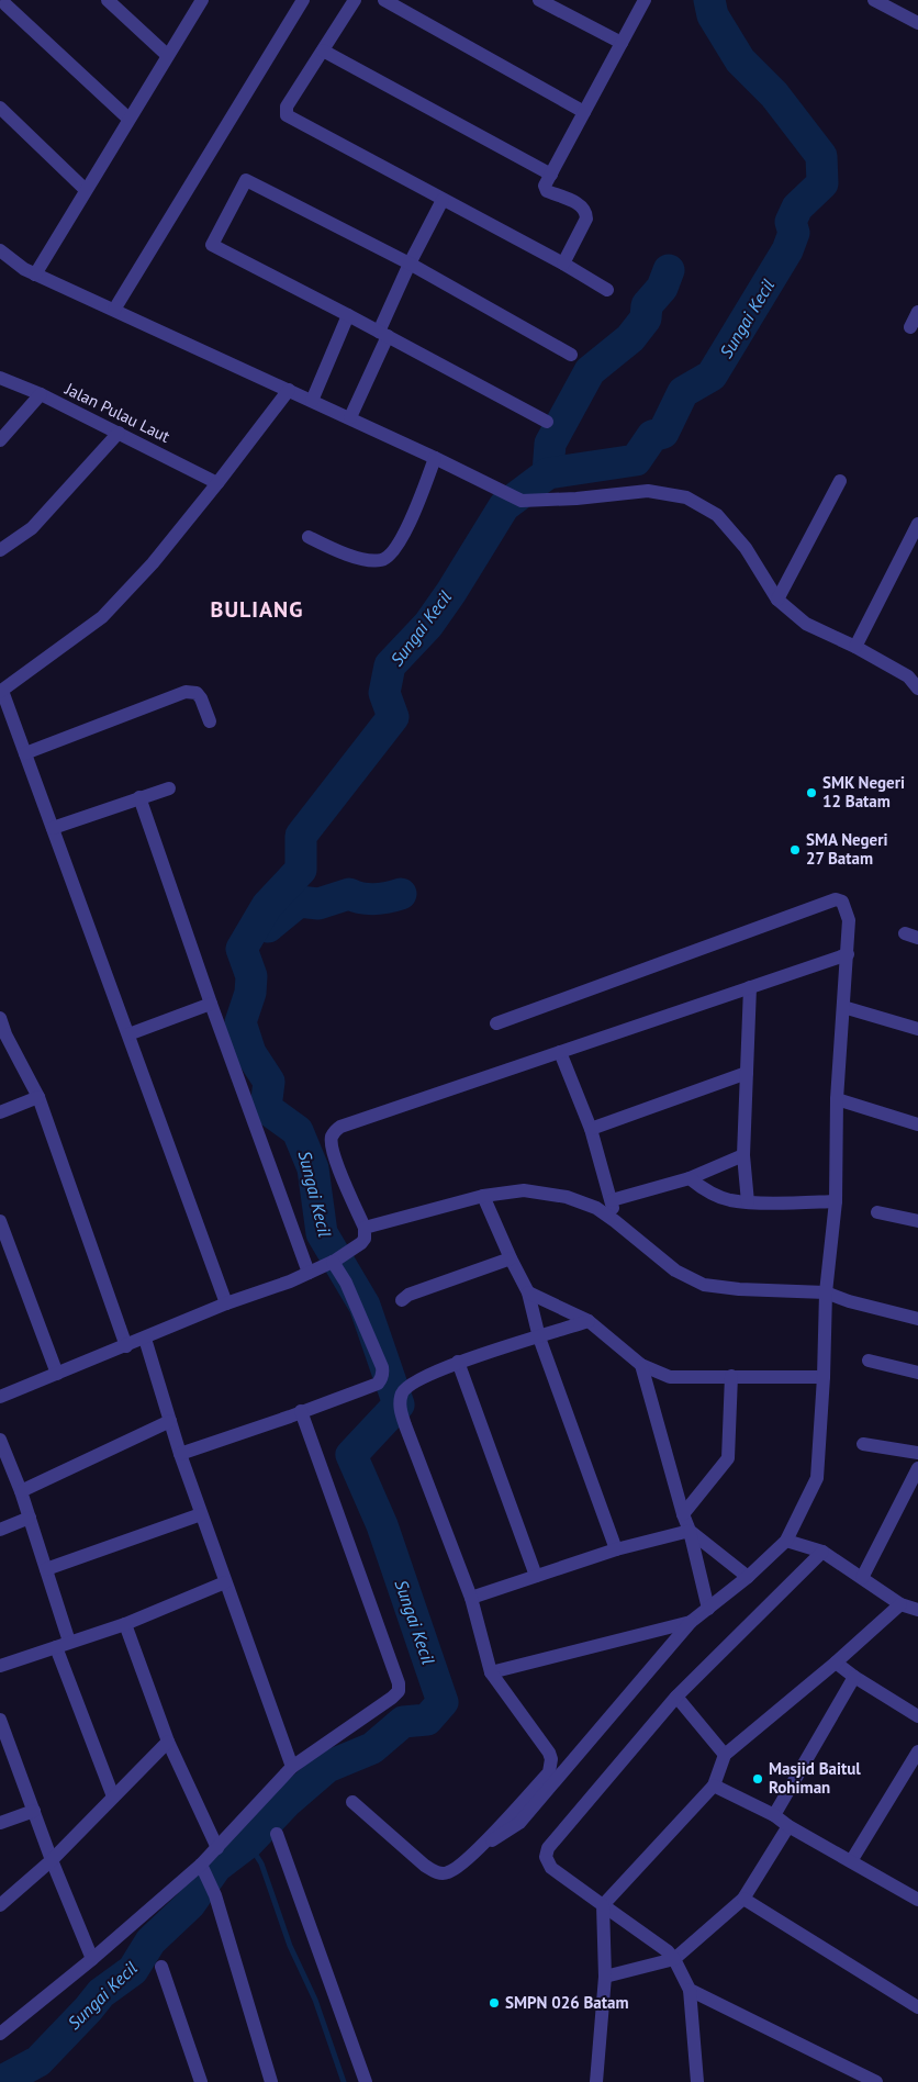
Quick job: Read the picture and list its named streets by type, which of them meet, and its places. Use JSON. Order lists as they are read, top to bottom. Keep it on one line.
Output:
{"streets":{"street":["Jalan Pulau Laut"]},"districts":["BULIANG"],"water":["Sungai Kecil"],"places":["SMK Negeri 12 Batam","SMA Negeri 27 Batam","Masjid Baitul Rohiman","SMPN 026 Batam"]}
